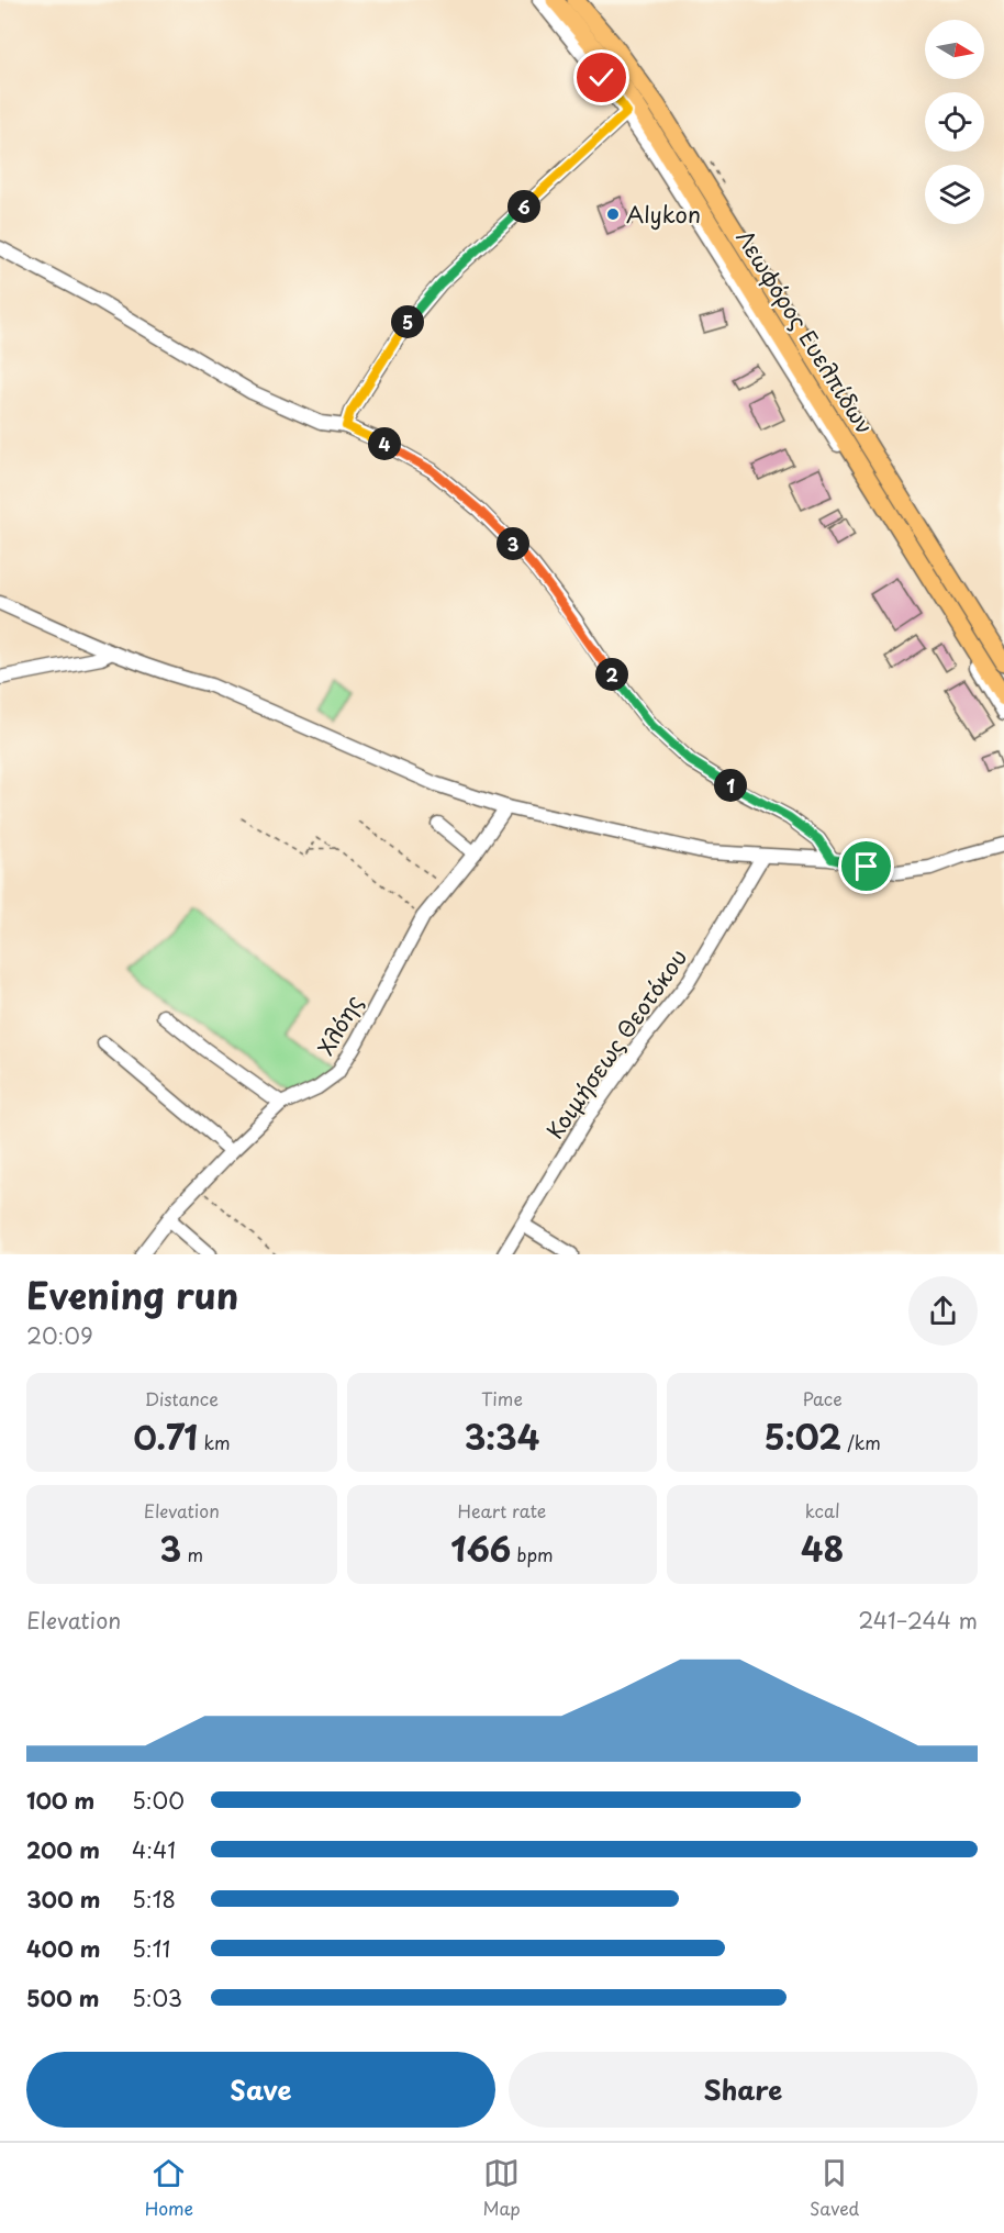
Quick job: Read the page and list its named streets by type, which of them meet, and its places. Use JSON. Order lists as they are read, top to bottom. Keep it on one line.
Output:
{"streets":{"main road":["Λεωφόρος Ευελπίδων"],"street":["Χλόης","Κοιμήσεως Θεοτόκου"]},"places":["Alykon"],"north":"right","page":{"pins":["6","5","4","3","2","1"],"heading":["Evening run","20:09"],"stats":[["Distance","0.71 km"],["Time","3:34"],["Pace","5:02 /km"],["Elevation","3 m"],["Heart rate","166 bpm"],["kcal","48"]],"chart":["Elevation","241–244 m"],"list":[{"name":"100 m","note":"5:00"},{"name":"200 m","note":"4:41"},{"name":"300 m","note":"5:18"},{"name":"400 m","note":"5:11"},{"name":"500 m","note":"5:03"}],"buttons":["Save","Share"],"tabs":["Home","Map","Saved"]}}
